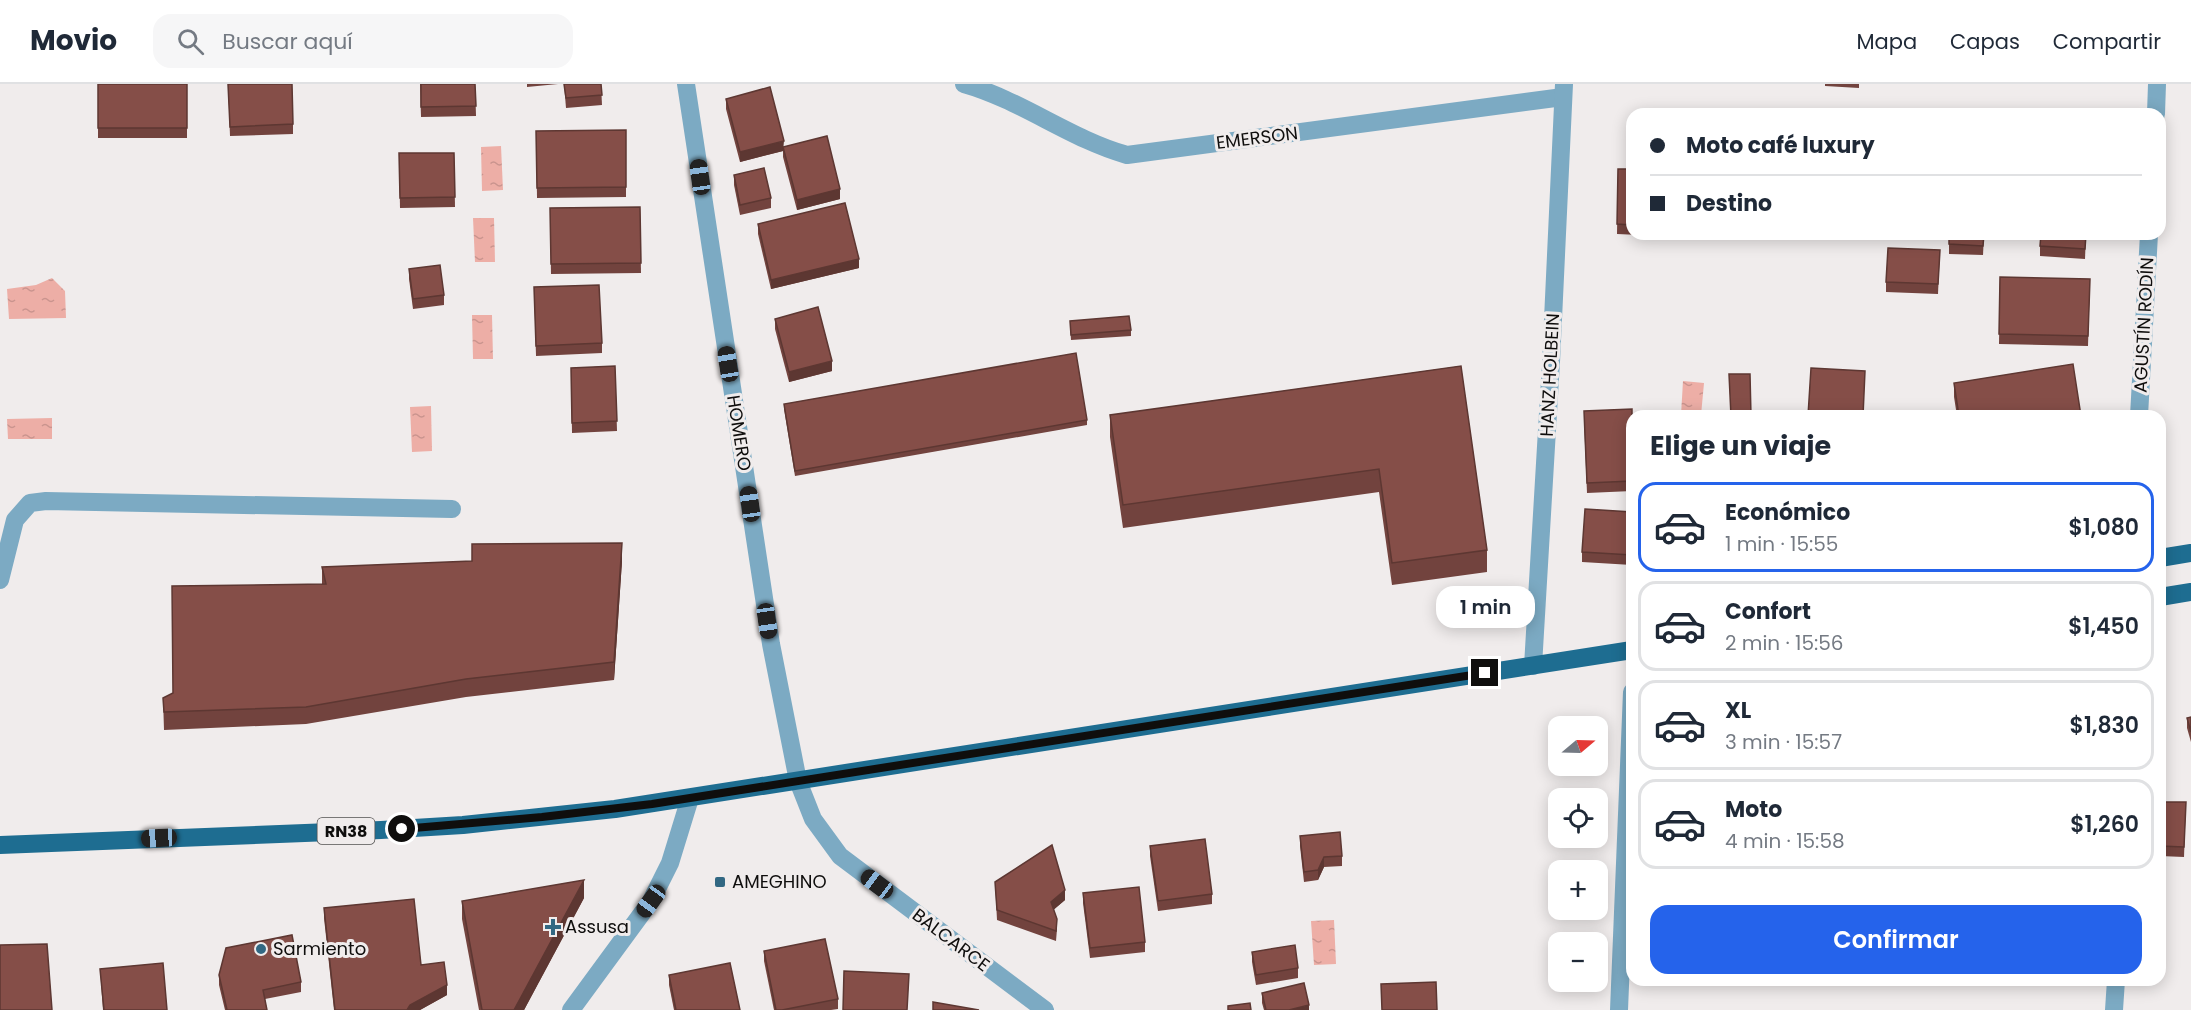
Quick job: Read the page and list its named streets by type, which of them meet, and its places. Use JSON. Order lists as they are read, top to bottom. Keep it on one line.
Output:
{"streets":{"main road":["RN38"],"street":["EMERSON","AGUSTÍN RODÍN","HANZ HOLBEIN","HOMERO","BALCARCE"]},"crossings":[["EMERSON","HANZ HOLBEIN"],["HANZ HOLBEIN","RN38"],["HOMERO","RN38"],["HOMERO","BALCARCE"],["RN38","BALCARCE"]],"places":{"transit":["AMEGHINO"],"health":["Assusa"],"other":["Sarmiento"]},"north":"right","page":{"header":"Movio","search":"Buscar aquí","nav":["Mapa","Capas","Compartir"],"banner":["Moto café luxury","Destino"],"heading":"Elige un viaje","list":[{"name":"Económico","note":"1 min · 15:55","value":"$1,080"},{"name":"Confort","note":"2 min · 15:56","value":"$1,450"},{"name":"XL","note":"3 min · 15:57","value":"$1,830"},{"name":"Moto","note":"4 min · 15:58","value":"$1,260"}],"bubble":"1 min","map_buttons":["+","−"],"buttons":"Confirmar"}}
